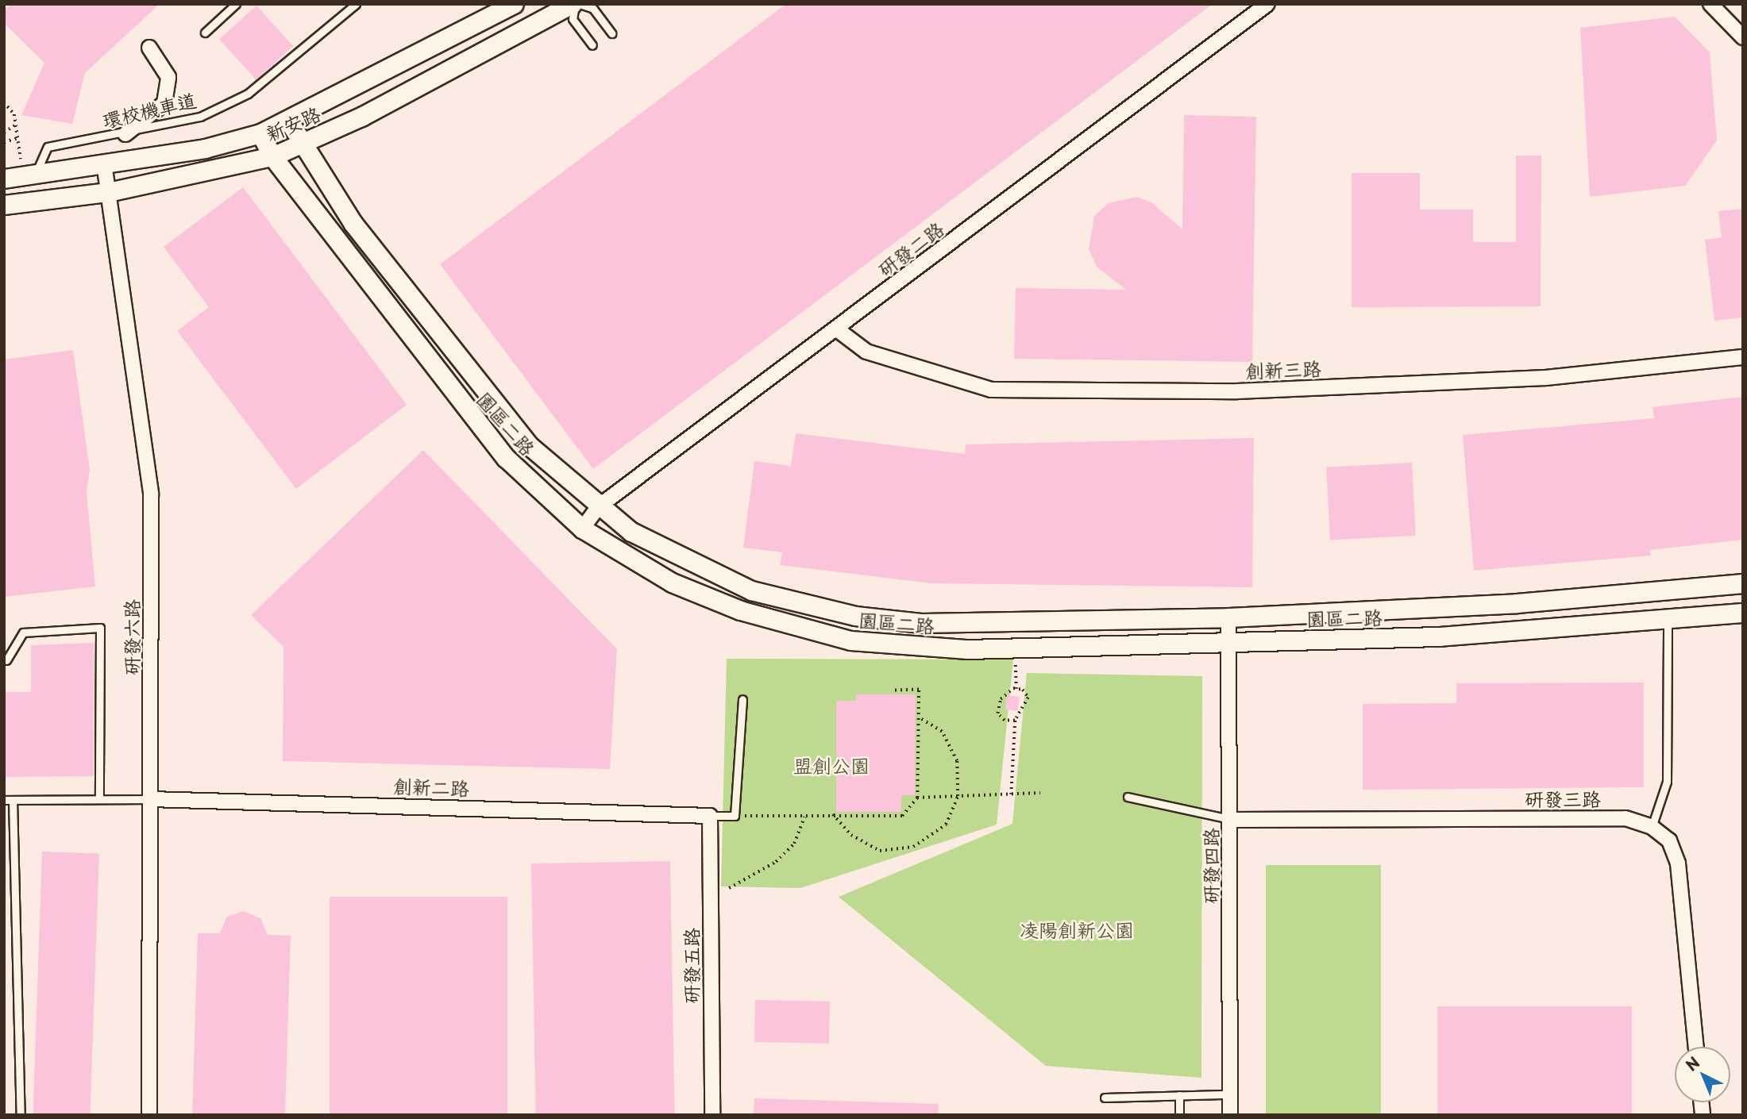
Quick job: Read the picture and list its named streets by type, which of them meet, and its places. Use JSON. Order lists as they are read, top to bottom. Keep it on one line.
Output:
{"streets":{"street":["新安路","研發二路","創新三路","園區二路","研發六路","創新二路","研發三路","研發四路","研發五路"],"lane":["環校機車道"]},"crossings":[["環校機車道","新安路"],["新安路","園區二路"],["新安路","研發六路"],["研發二路","創新三路"],["研發二路","園區二路"],["園區二路","研發四路"],["研發六路","創新二路"],["創新二路","研發五路"],["研發三路","研發四路"]],"parks":["盟創公園","凌陽創新公園"],"north":"top left"}
